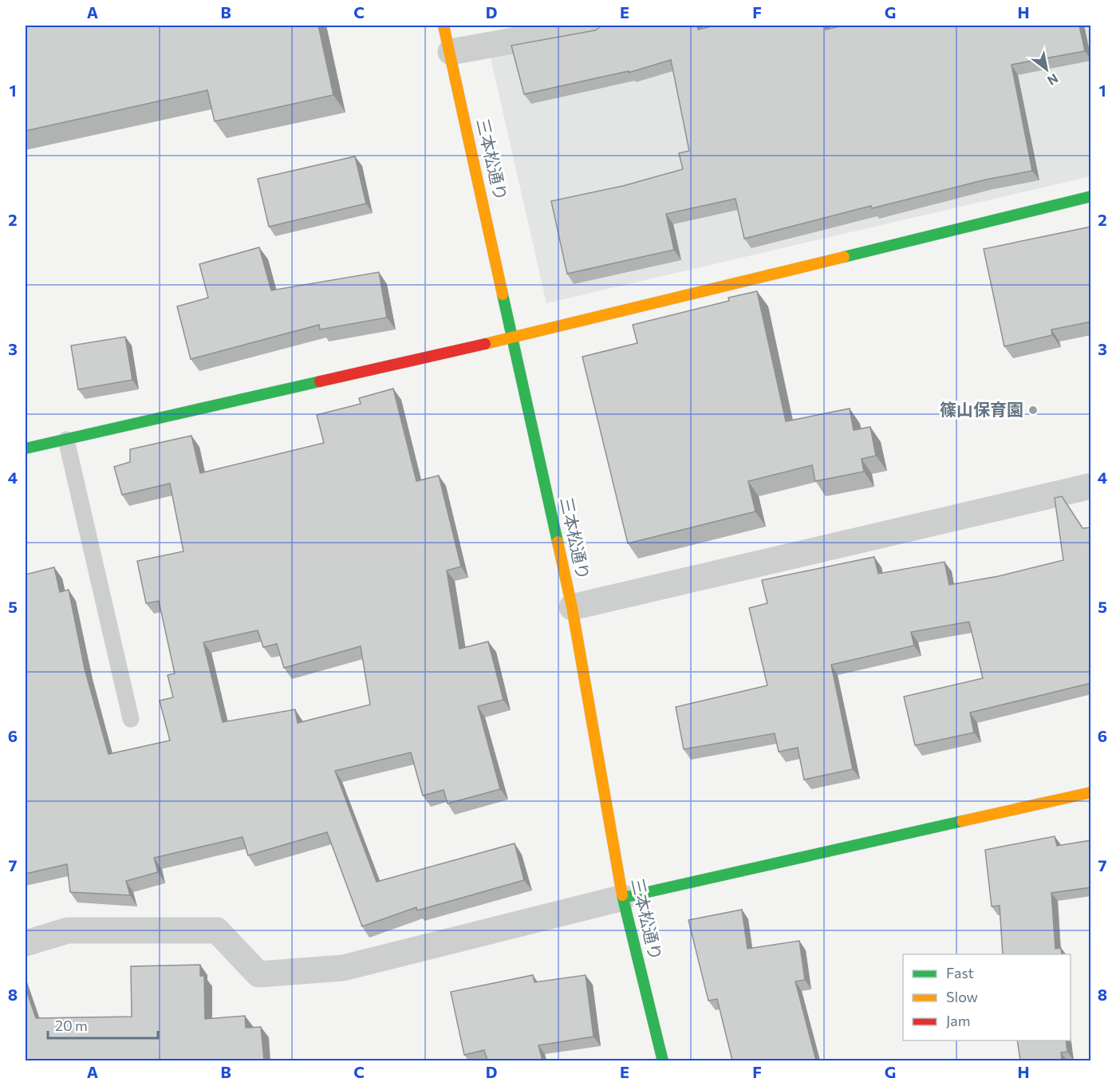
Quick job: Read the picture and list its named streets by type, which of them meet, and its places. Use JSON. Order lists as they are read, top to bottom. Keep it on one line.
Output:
{"streets":{"street":["三本松通り"]},"places":["篠山保育園"],"legend":["Fast","Slow","Jam"],"scale_bar":"20 m","north":"bottom right","grid":{"columns":["A","B","C","D","E","F","G","H"],"rows":["1","2","3","4","5","6","7","8"]}}
